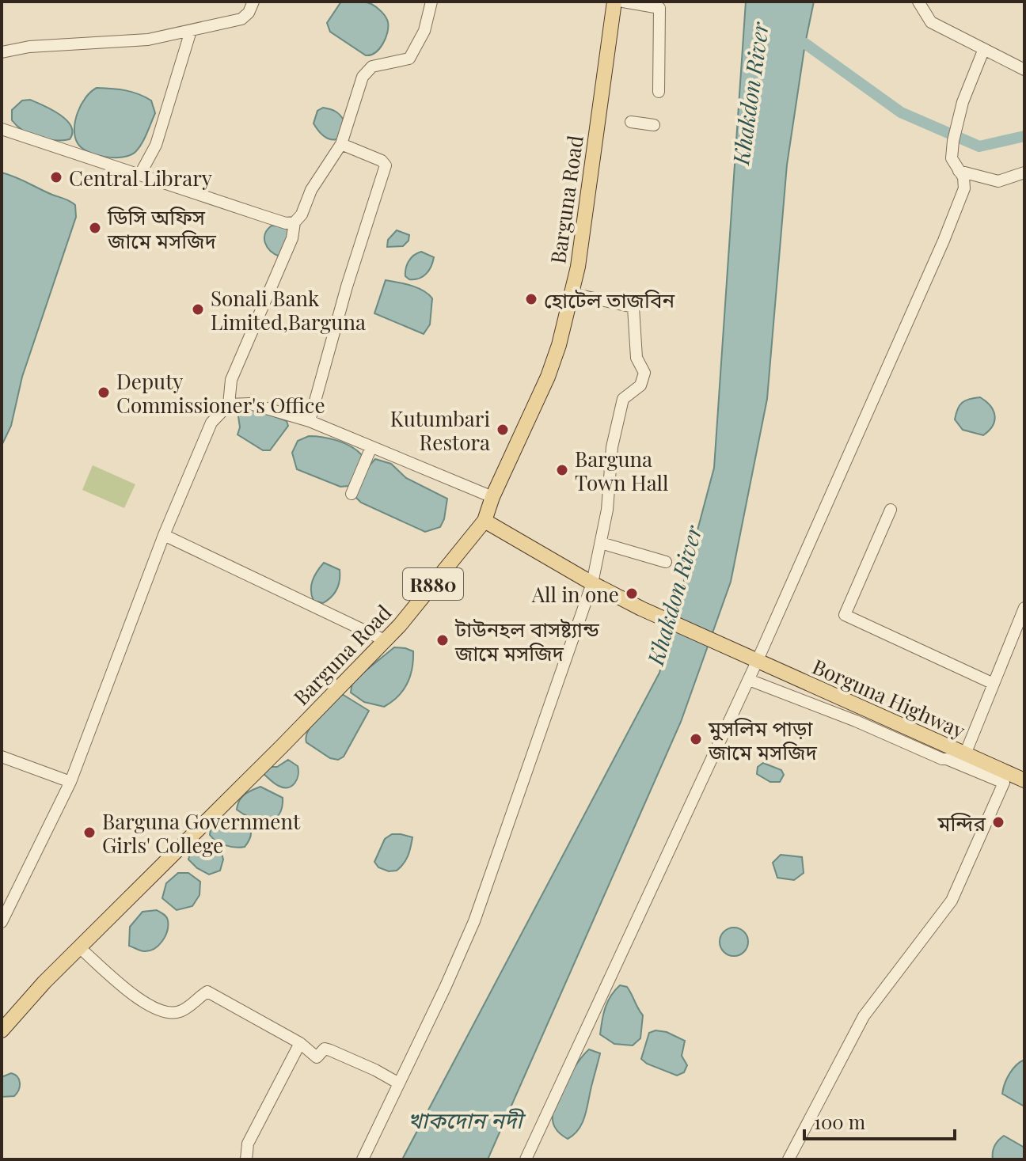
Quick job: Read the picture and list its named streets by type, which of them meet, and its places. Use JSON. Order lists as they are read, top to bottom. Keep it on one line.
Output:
{"streets":{"main road":["Barguna Road","R880","Borguna Highway"]},"crossings":[["Barguna Road","Borguna Highway"]],"water":["Khakdon River","খাকদোন নদী"],"places":["Central Library","ডিসি অফিস জামে মসজিদ","হোটেল তাজবিন","Sonali Bank Limited,Barguna","Deputy Commissioner's Office","Kutumbari Restora","Barguna Town Hall","All in one","টাউনহল বাসষ্ট্যান্ড জামে মসজিদ","মুসলিম পাড়া জামে মসজিদ","মন্দির","Barguna Government Girls' College"],"scale_bar":"100 m"}
